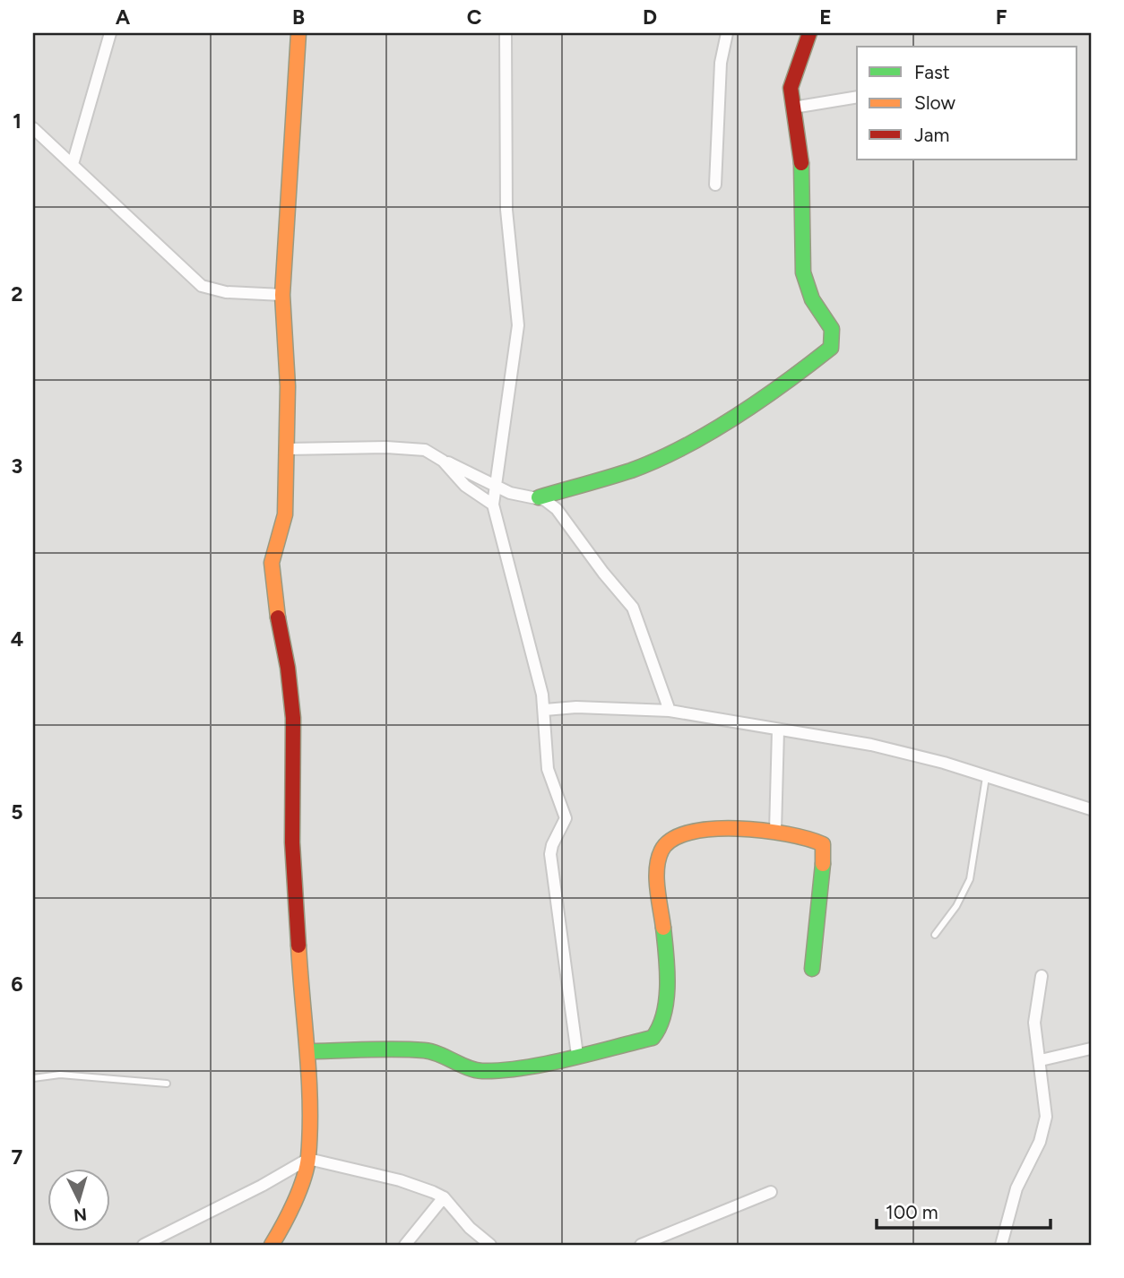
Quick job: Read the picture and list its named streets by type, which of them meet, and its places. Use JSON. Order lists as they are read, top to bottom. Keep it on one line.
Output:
{"legend":["Fast","Slow","Jam"],"scale_bar":"100 m","north":"bottom","grid":{"columns":["A","B","C","D","E","F"],"rows":["1","2","3","4","5","6","7"]}}
